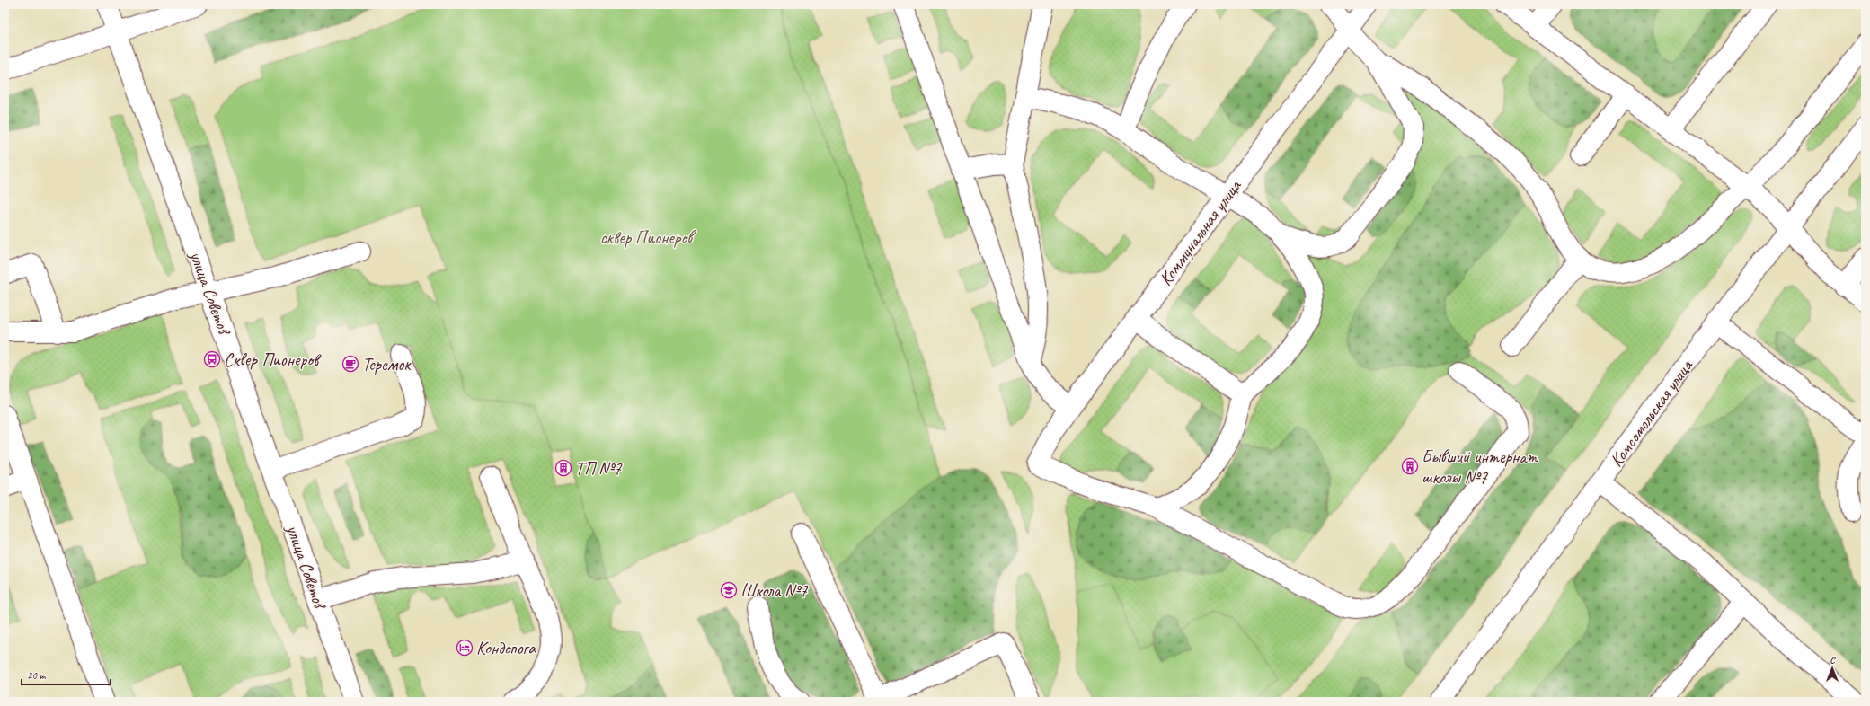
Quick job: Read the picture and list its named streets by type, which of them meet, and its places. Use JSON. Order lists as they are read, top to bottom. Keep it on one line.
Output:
{"streets":{"street":["Коммунальная улица","улица Советов","Комсомольская улица"]},"parks":["сквер Пионеров"],"places":{"bus stop":["Сквер Пионеров"],"cafe":["Теремок"],"building":["Бывший интернат школы №7","ТП №7"],"school or university":["Школа №7"],"hotel":["Кондопога"]},"scale_bar":"20 m","north":"top"}
